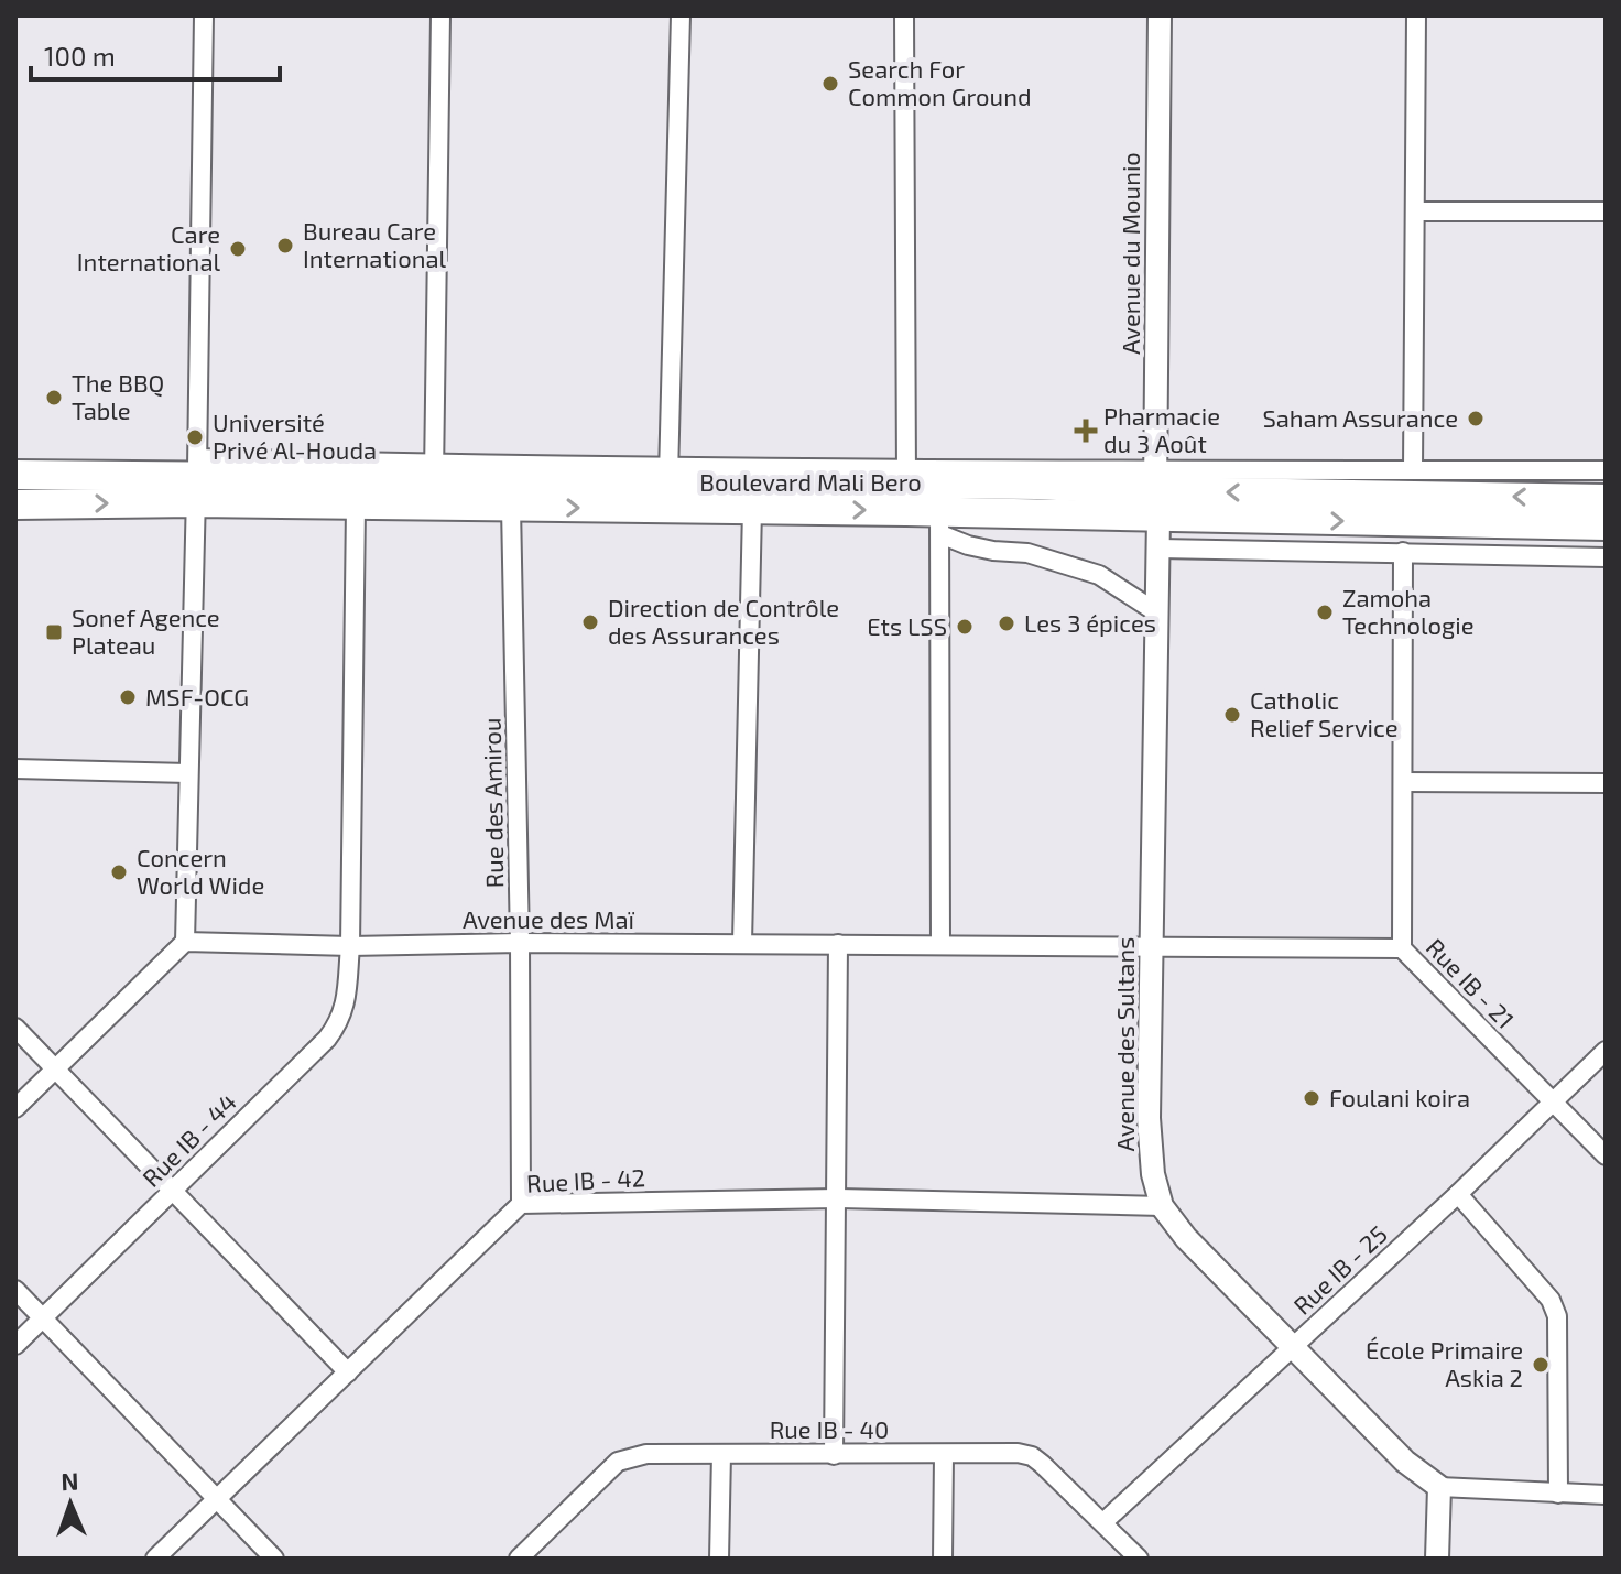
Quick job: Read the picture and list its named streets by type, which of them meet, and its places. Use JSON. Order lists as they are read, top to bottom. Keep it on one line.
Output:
{"streets":{"main road":["Boulevard Mali Bero"],"street":["Avenue du Mounio","Rue des Amirou","Avenue des Maï","Rue IB - 21","Avenue des Sultans","Rue IB - 44","Rue IB - 42","Rue IB - 25","Rue IB - 40"]},"crossings":[["Avenue du Mounio","Boulevard Mali Bero"],["Avenue du Mounio","Avenue des Sultans"],["Boulevard Mali Bero","Rue des Amirou"],["Boulevard Mali Bero","Avenue des Sultans"],["Boulevard Mali Bero","Rue IB - 44"],["Rue des Amirou","Avenue des Maï"],["Rue des Amirou","Rue IB - 42"],["Avenue des Maï","Rue IB - 21"],["Avenue des Maï","Avenue des Sultans"],["Avenue des Maï","Rue IB - 44"],["Rue IB - 21","Avenue des Sultans"],["Rue IB - 21","Rue IB - 25"],["Avenue des Sultans","Rue IB - 42"],["Avenue des Sultans","Rue IB - 25"],["Rue IB - 25","Rue IB - 40"]],"places":{"other":["Search For Common Ground","Bureau Care International","Care International","The BBQ Table","Saham Assurance","Université Privé Al-Houda","Zamoha Technologie","Direction de Contrôle des Assurances","Les 3 épices","Ets LSS","MSF-OCG","Catholic Relief Service","Concern World Wide","Foulani koira","École Primaire Askia 2"],"health":["Pharmacie du 3 Août"],"transit":["Sonef Agence Plateau"]},"scale_bar":"100 m","north":"top"}
